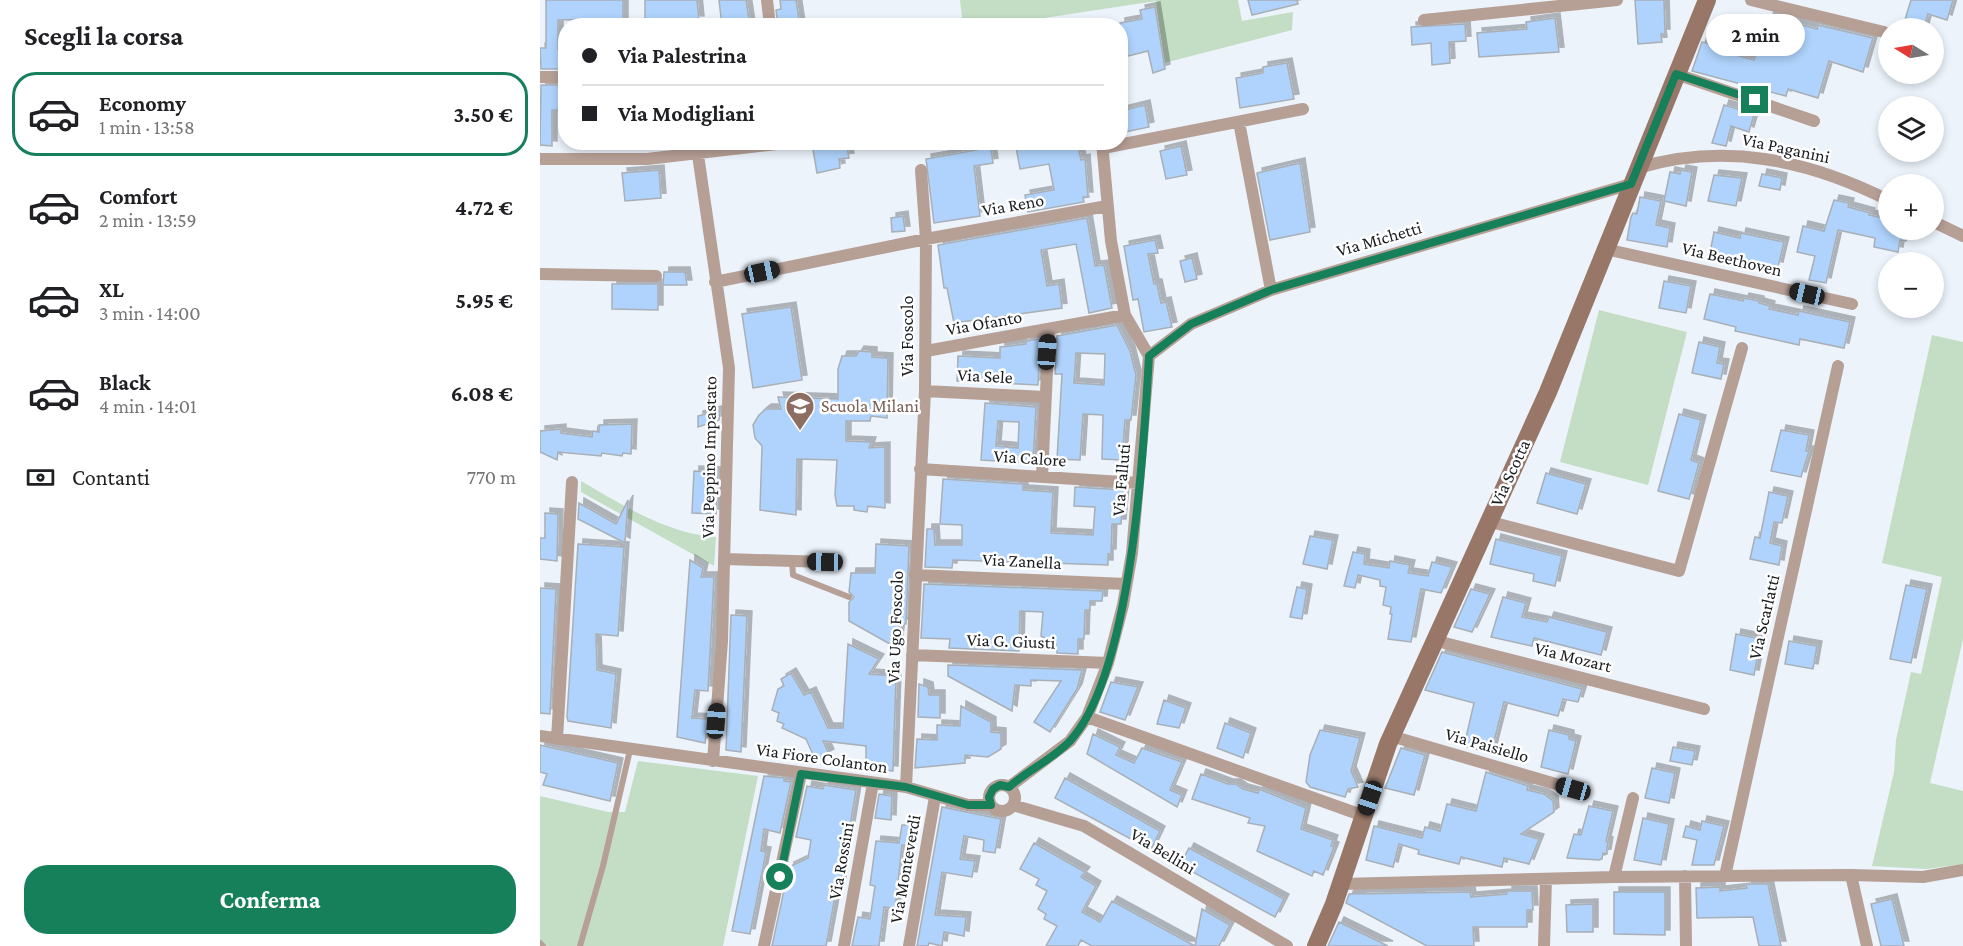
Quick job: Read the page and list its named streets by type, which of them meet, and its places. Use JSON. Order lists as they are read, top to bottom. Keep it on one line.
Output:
{"streets":{"street":["Via Paganini","Via Reno","Via Michetti","Via Beethoven","Via Ofanto","Via Foscolo","Via Sele","Via Peppino Impastato","Via Calore","Via Scotta","Via Falluti","Via Zanella","Via Scarlatti","Via Ugo Foscolo","Via G. Giusti","Via Mozart","Via Paisiello","Via Fiore Colanton","Via Bellini","Via Rossini","Via Monteverdi"]},"crossings":[["Via Paganini","Via Michetti"],["Via Paganini","Via Scotta"],["Via Reno","Via Foscolo"],["Via Reno","Via Peppino Impastato"],["Via Michetti","Via Scotta"],["Via Michetti","Via Falluti"],["Via Beethoven","Via Scotta"],["Via Ofanto","Via Foscolo"],["Via Ofanto","Via Sele"],["Via Ofanto","Via Calore"],["Via Foscolo","Via Sele"],["Via Foscolo","Via Calore"],["Via Foscolo","Via Ugo Foscolo"],["Via Peppino Impastato","Via Fiore Colanton"],["Via Calore","Via Falluti"],["Via Calore","Via Ugo Foscolo"],["Via Scotta","Via Mozart"],["Via Scotta","Via Paisiello"],["Via Falluti","Via Zanella"],["Via Falluti","Via G. Giusti"],["Via Falluti","Via Fiore Colanton"],["Via Falluti","Via Bellini"],["Via Zanella","Via Ugo Foscolo"],["Via Ugo Foscolo","Via G. Giusti"],["Via Ugo Foscolo","Via Fiore Colanton"],["Via Fiore Colanton","Via Bellini"],["Via Fiore Colanton","Via Rossini"],["Via Fiore Colanton","Via Monteverdi"]],"places":{"school or university":["Scuola Milani"]},"north":"left","page":{"heading":"Scegli la corsa","bubble":"2 min","map_buttons":["+","−"],"banner":["Via Palestrina","Via Modigliani"],"list":[{"name":"Economy","note":"1 min · 13:58","value":"3.50 €"},{"name":"Comfort","note":"2 min · 13:59","value":"4.72 €"},{"name":"XL","note":"3 min · 14:00","value":"5.95 €"},{"name":"Black","note":"4 min · 14:01","value":"6.08 €"}],"pay":["Contanti","770 m"],"buttons":"Conferma"}}
